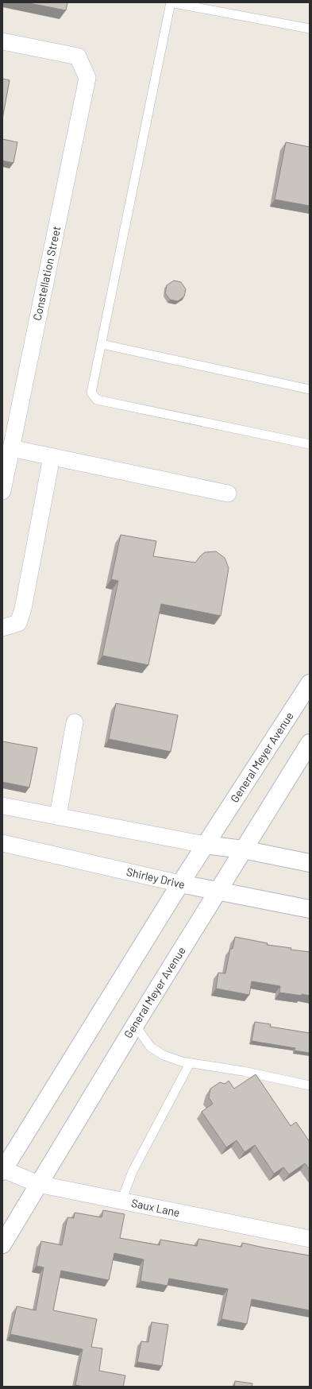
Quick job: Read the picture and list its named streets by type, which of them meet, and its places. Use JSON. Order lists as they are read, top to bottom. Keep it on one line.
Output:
{"streets":{"main road":["General Meyer Avenue","Shirley Drive"],"street":["Constellation Street","Saux Lane"]},"crossings":[["General Meyer Avenue","Shirley Drive"],["General Meyer Avenue","Saux Lane"]]}
